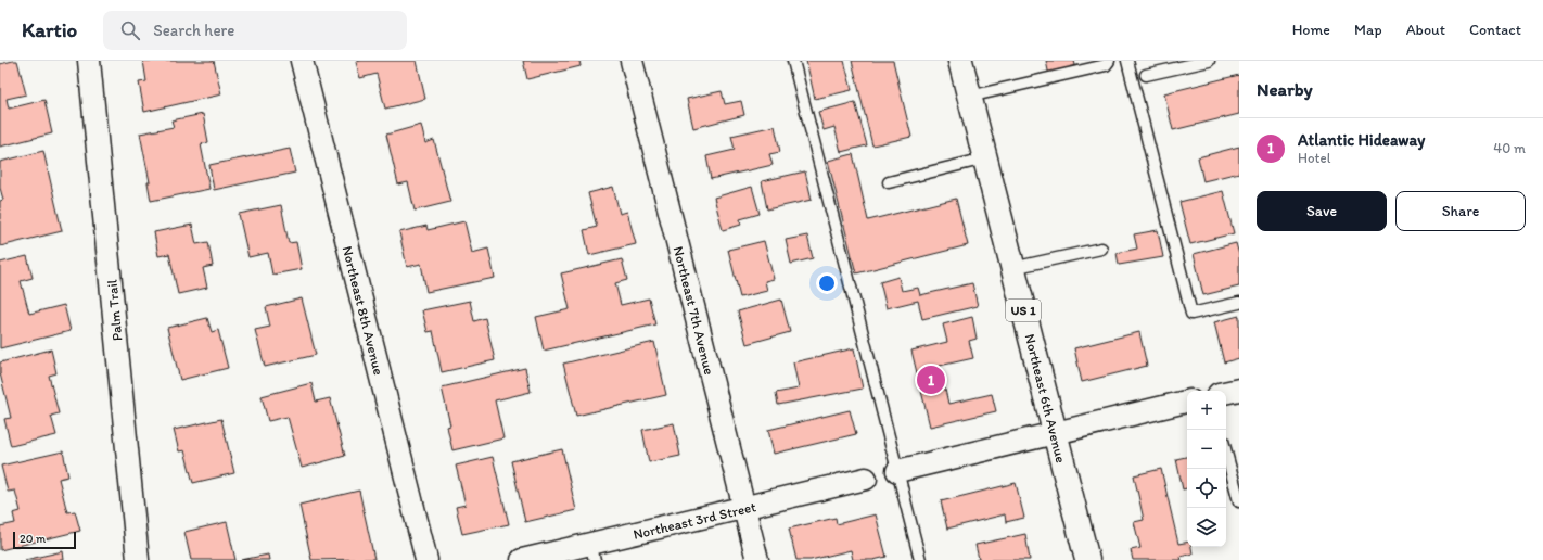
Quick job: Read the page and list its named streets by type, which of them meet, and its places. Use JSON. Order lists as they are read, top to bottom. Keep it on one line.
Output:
{"streets":{"main road":["US 1","Northeast 6th Avenue"],"street":["Palm Trail","Northeast 8th Avenue","Northeast 7th Avenue","Northeast 3rd Street"]},"crossings":[["Northeast 7th Avenue","Northeast 3rd Street"]],"scale_bar":"20 m","page":{"header":"Kartio","search":"Search here","nav":["Home","Map","About","Contact"],"heading":"Nearby","list":[{"mark":"1","name":"Atlantic Hideaway","note":"Hotel","value":"40 m"}],"buttons":["Save","Share"],"pins":"1","map_buttons":["+","−"],"scale":"20 m"}}
